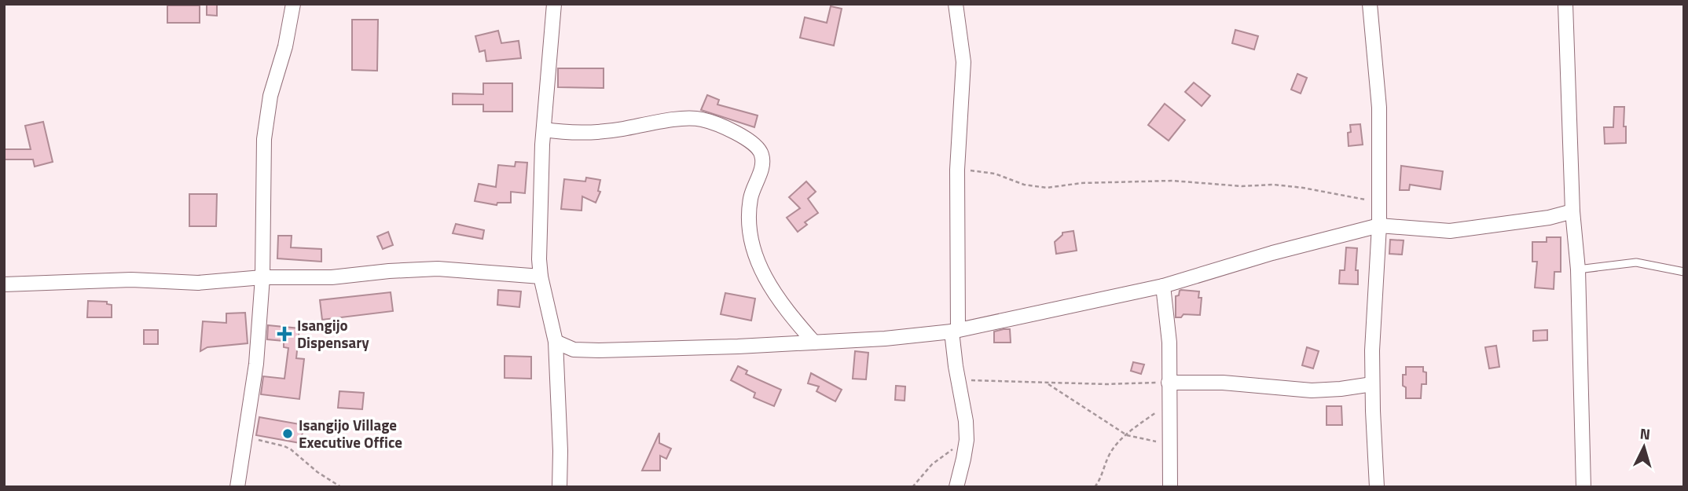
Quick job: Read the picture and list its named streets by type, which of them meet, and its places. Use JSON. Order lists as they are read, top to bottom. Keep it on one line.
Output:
{"places":{"health":["Isangijo Dispensary"],"other":["Isangijo Village Executive Office"]},"north":"top"}
